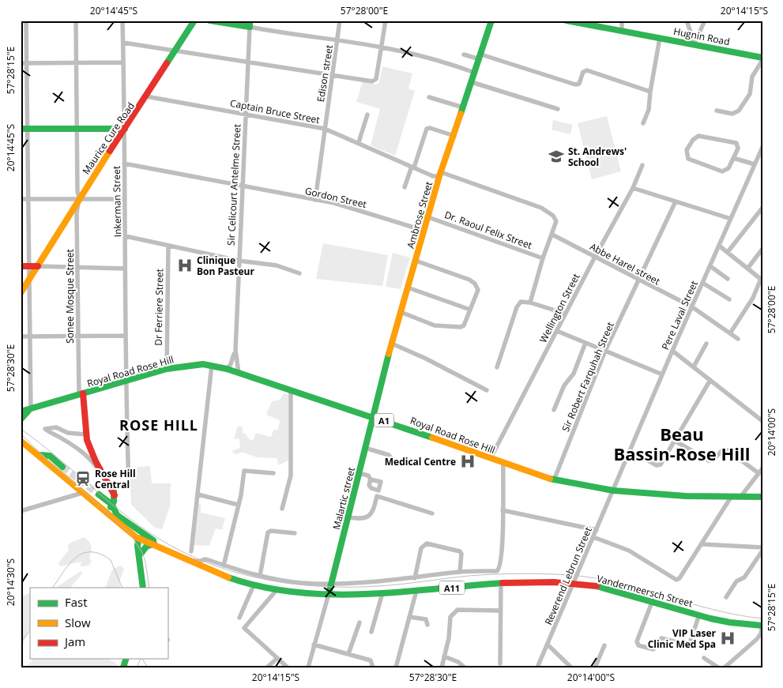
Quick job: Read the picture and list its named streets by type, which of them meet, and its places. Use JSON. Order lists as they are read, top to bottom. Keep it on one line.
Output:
{"streets":{"main road":["Hugnin Road","Maurice Cure Road","Ambrose Street","Royal Road Rose Hill","A1","Malartic street","A11","Vandermeersch Street"],"street":["Edison street","Captain Bruce Street","Sir Celicourt Antelme Street","Gordon Street","Inkerman Street","Dr. Raoul Felix Street","Abbe Harel street","Sonee Mosque Street","Dr Ferriere Street","Wellington Street","Pere Laval Street","Sir Robert Farquhah Street","Reverend Lebrun Street"]},"crossings":[["Edison street","Captain Bruce Street"],["Edison street","Gordon Street"],["Captain Bruce Street","Maurice Cure Road"],["Captain Bruce Street","Sir Celicourt Antelme Street"],["Captain Bruce Street","Ambrose Street"],["Captain Bruce Street","Abbe Harel street"],["Maurice Cure Road","Inkerman Street"],["Maurice Cure Road","Sonee Mosque Street"],["Sir Celicourt Antelme Street","Gordon Street"],["Sir Celicourt Antelme Street","Royal Road Rose Hill"],["Gordon Street","Inkerman Street"],["Gordon Street","Ambrose Street"],["Inkerman Street","Royal Road Rose Hill"],["Ambrose Street","Dr. Raoul Felix Street"],["Ambrose Street","Royal Road Rose Hill"],["Ambrose Street","Malartic street"],["Abbe Harel street","Wellington Street"],["Abbe Harel street","Pere Laval Street"],["Abbe Harel street","Sir Robert Farquhah Street"],["Sonee Mosque Street","Royal Road Rose Hill"],["Dr Ferriere Street","Royal Road Rose Hill"],["Wellington Street","Royal Road Rose Hill"],["Pere Laval Street","Royal Road Rose Hill"],["Pere Laval Street","Reverend Lebrun Street"],["Royal Road Rose Hill","Sir Robert Farquhah Street"],["Royal Road Rose Hill","Malartic street"],["Royal Road Rose Hill","Reverend Lebrun Street"],["Malartic street","Vandermeersch Street"],["Reverend Lebrun Street","Vandermeersch Street"],["A11","Vandermeersch Street"]],"districts":["ROSE HILL","Beau Bassin-Rose Hill"],"places":{"school or university":["St. Andrews' School"],"hospital":["Clinique Bon Pasteur","Medical Centre","VIP Laser Clinic Med Spa"],"station":["Rose Hill Central"]},"legend":["Fast","Slow","Jam"],"coordinates":["20°14'45\"S","57°28'00\"E","20°14'15\"S","57°28'15\"E","57°28'30\"E","20°14'00\"S","20°14'30\"S"]}
